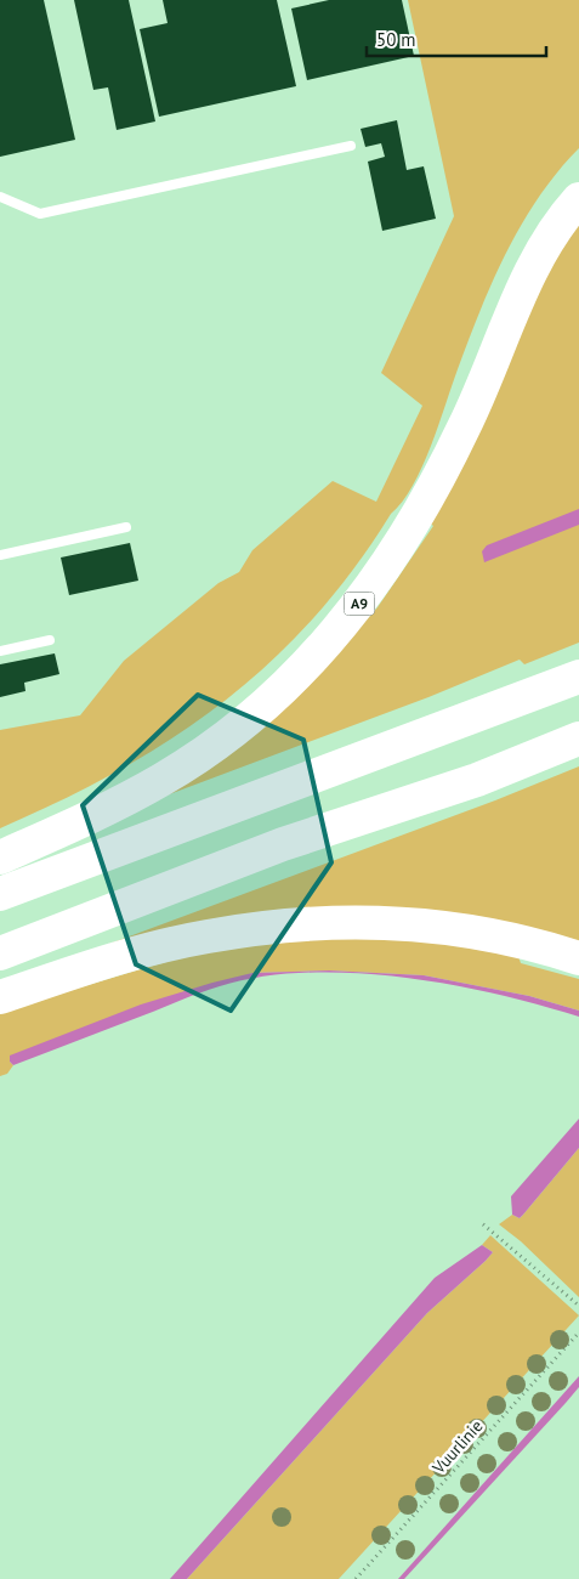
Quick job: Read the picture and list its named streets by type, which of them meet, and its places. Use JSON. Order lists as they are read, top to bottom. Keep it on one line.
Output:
{"streets":{"highway":["A9"],"path":["Vuurlinie"]},"scale_bar":"50 m"}
